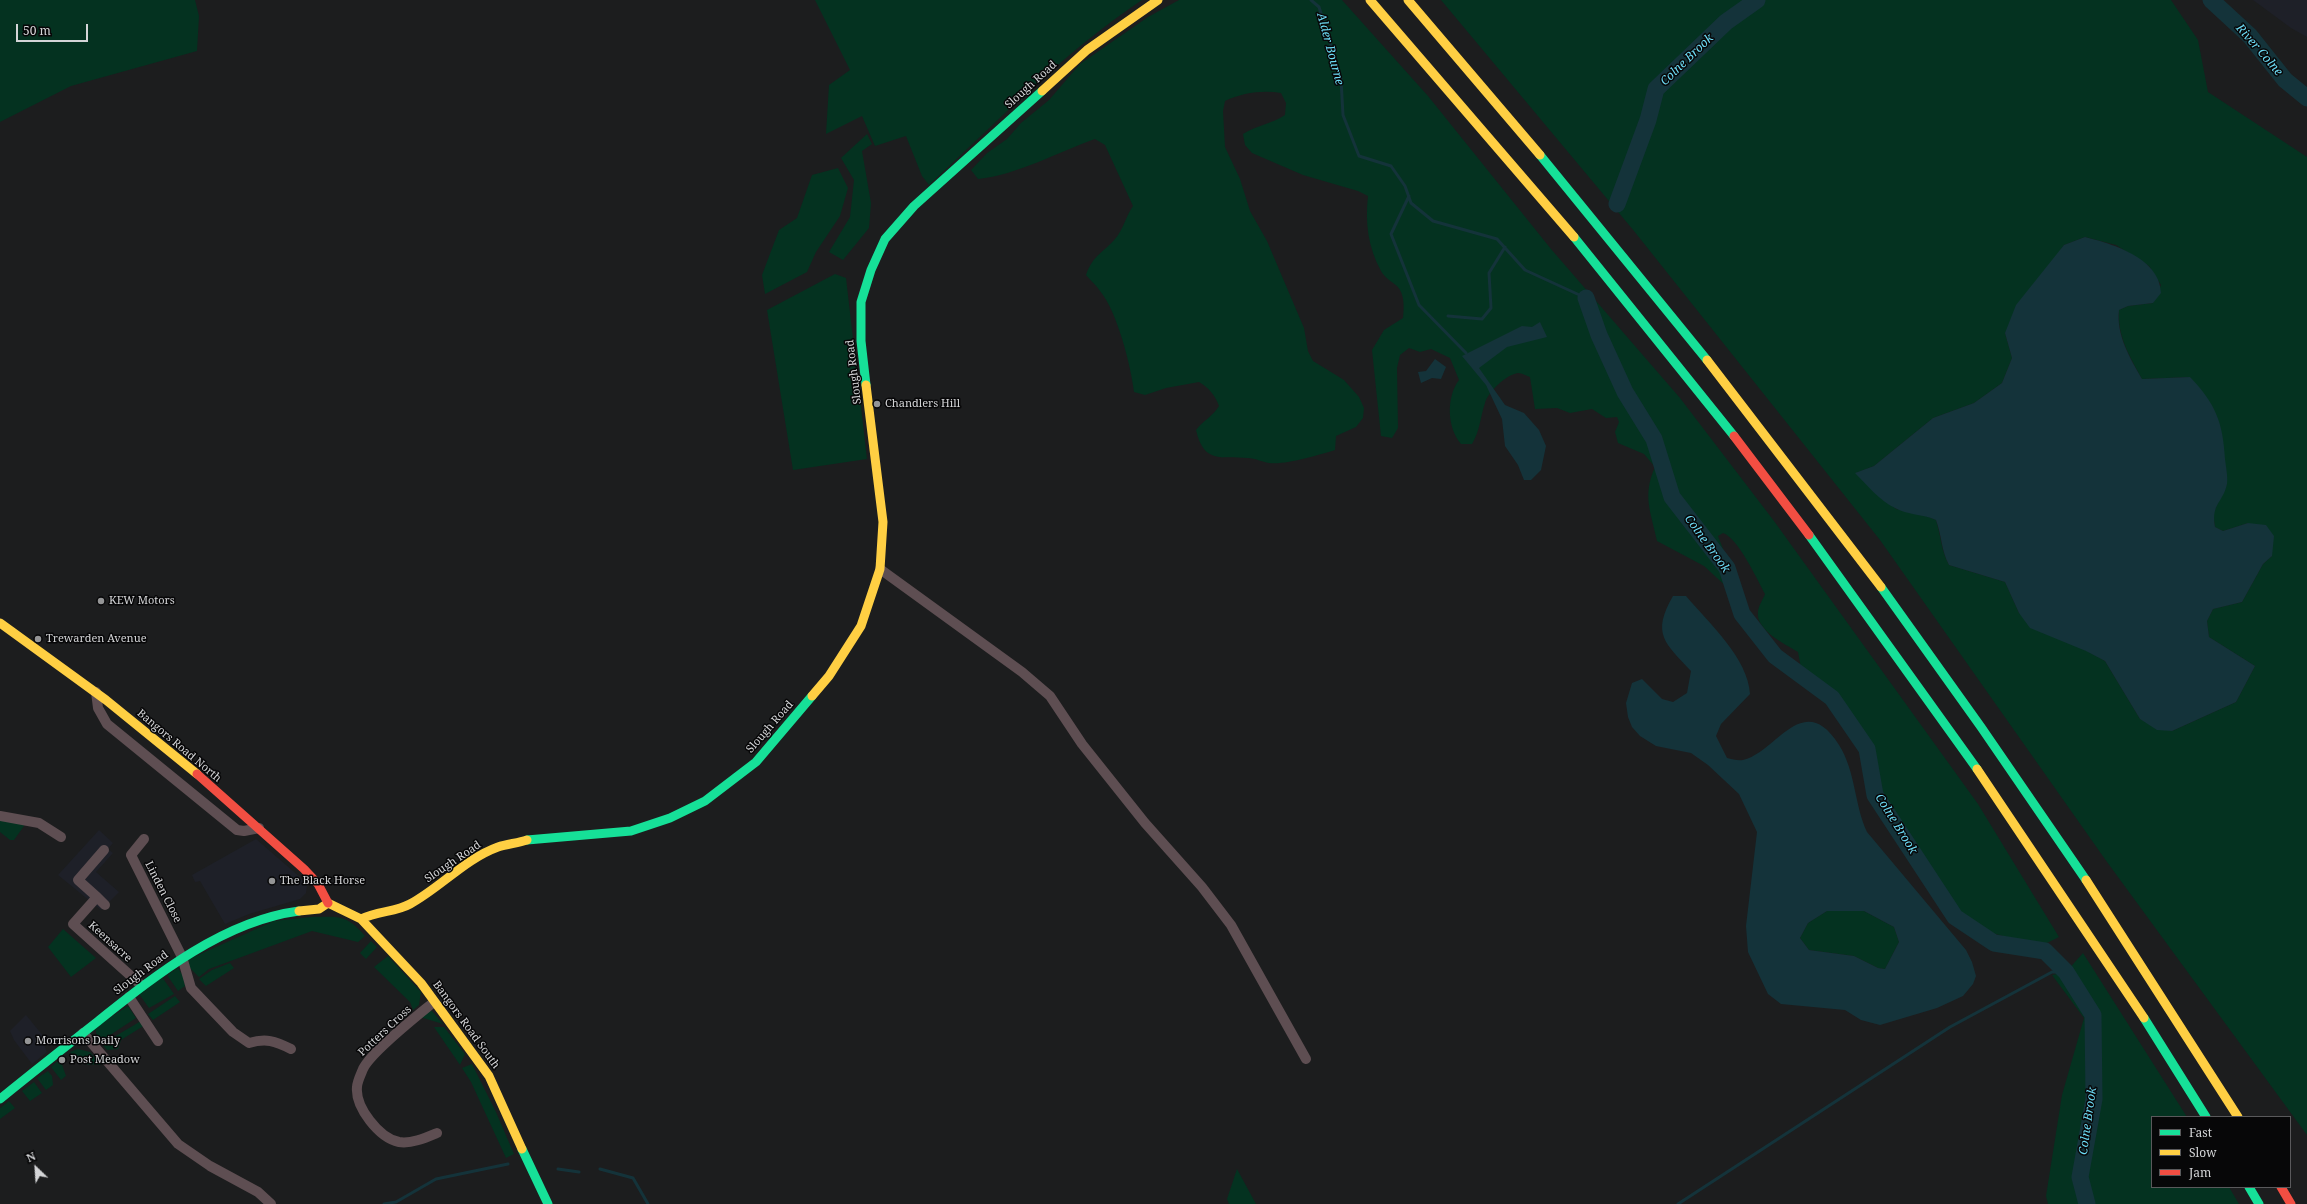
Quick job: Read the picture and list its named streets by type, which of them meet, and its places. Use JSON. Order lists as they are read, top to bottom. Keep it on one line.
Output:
{"streets":{"main road":["Slough Road","Bangors Road North","Bangors Road South"],"street":["Linden Close","Keensacre","Potters Cross"]},"crossings":[["Slough Road","Bangors Road North"],["Slough Road","Linden Close"],["Slough Road","Keensacre"],["Slough Road","Bangors Road South"],["Bangors Road South","Potters Cross"]],"water":["Alder Bourne","River Colne","Colne Brook"],"places":["Chandlers Hill","KEW Motors","Trewarden Avenue","The Black Horse","Morrisons Daily","Post Meadow"],"legend":["Fast","Slow","Jam"],"scale_bar":"50 m","north":"top left"}
